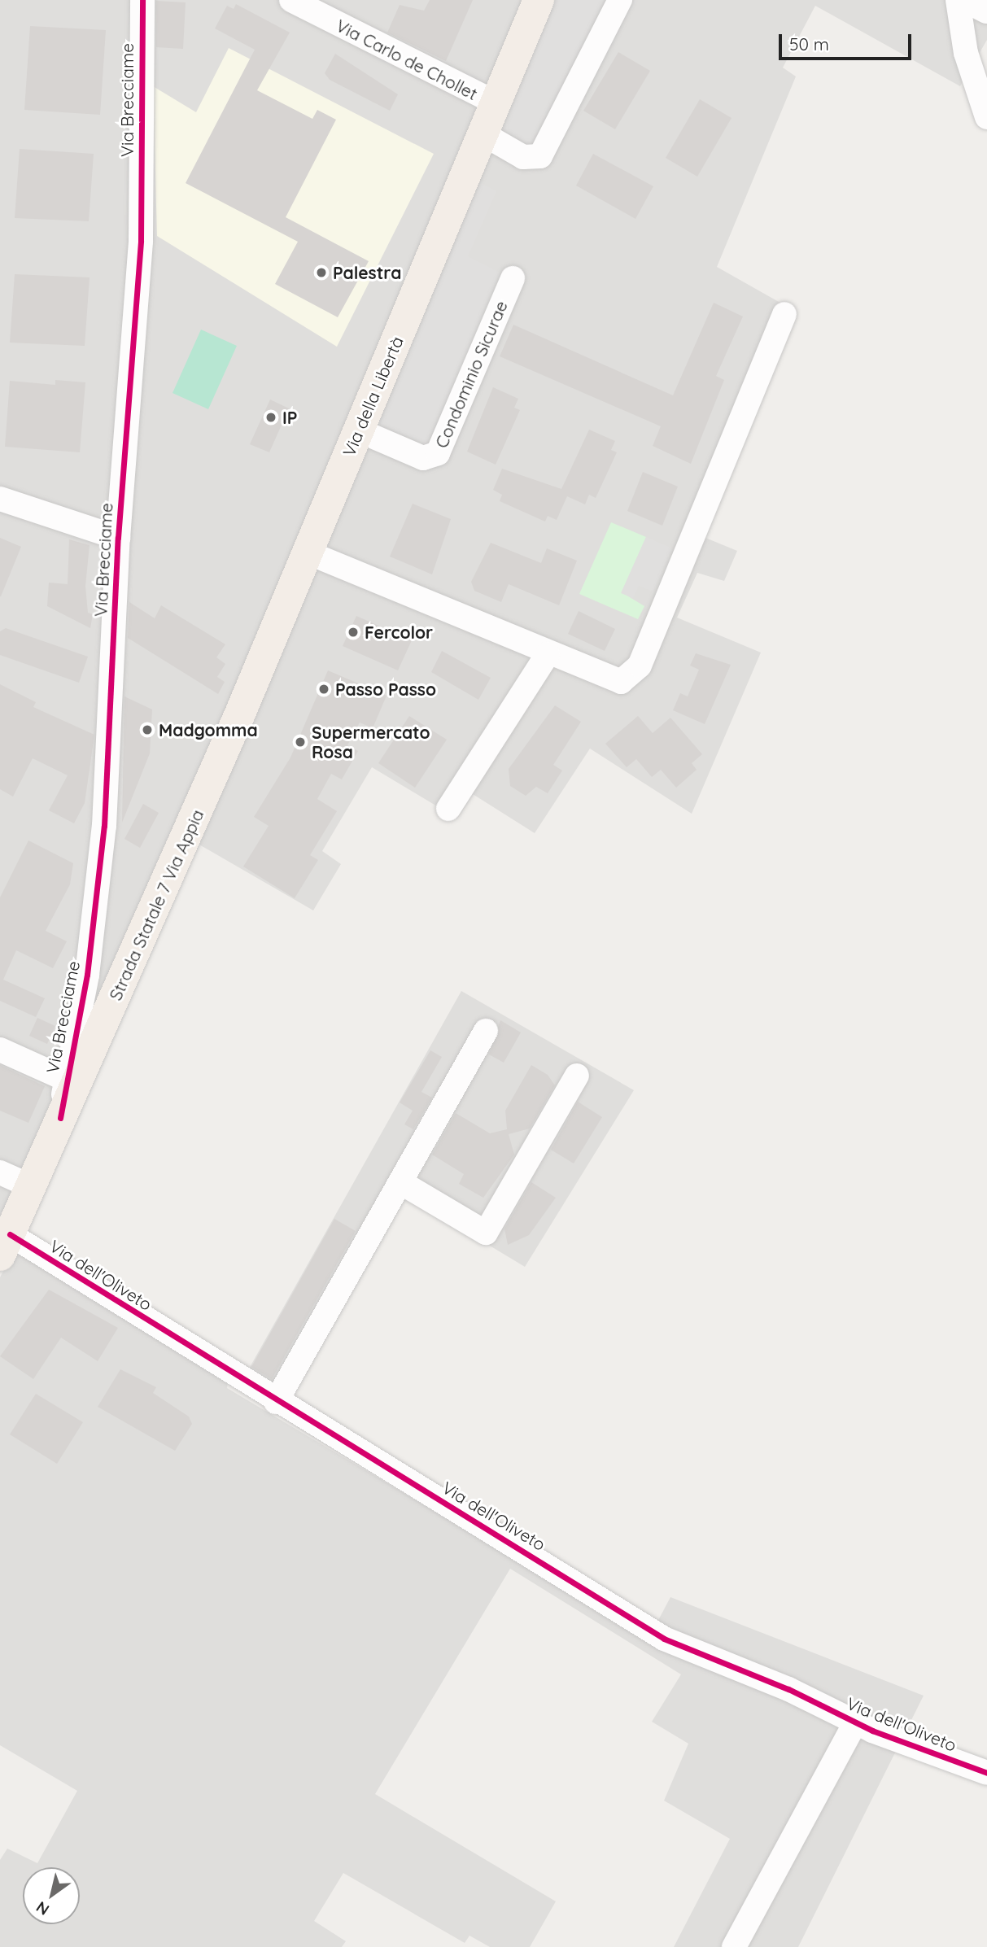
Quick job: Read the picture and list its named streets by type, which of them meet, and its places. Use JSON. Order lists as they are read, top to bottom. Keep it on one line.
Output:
{"streets":{"main road":["Via della Libertà","Strada Statale 7 Via Appia"],"street":["Via Carlo de Chollet","Via Brecciame","Condominio Sicurae","Via dell'Oliveto"]},"crossings":[["Via Carlo de Chollet","Via della Libertà"],["Via Brecciame","Strada Statale 7 Via Appia"],["Condominio Sicurae","Via della Libertà"],["Via della Libertà","Strada Statale 7 Via Appia"],["Strada Statale 7 Via Appia","Via dell'Oliveto"]],"places":["Palestra","IP","Fercolor","Passo Passo","Madgomma","Supermercato Rosa"],"scale_bar":"50 m","north":"bottom left"}
